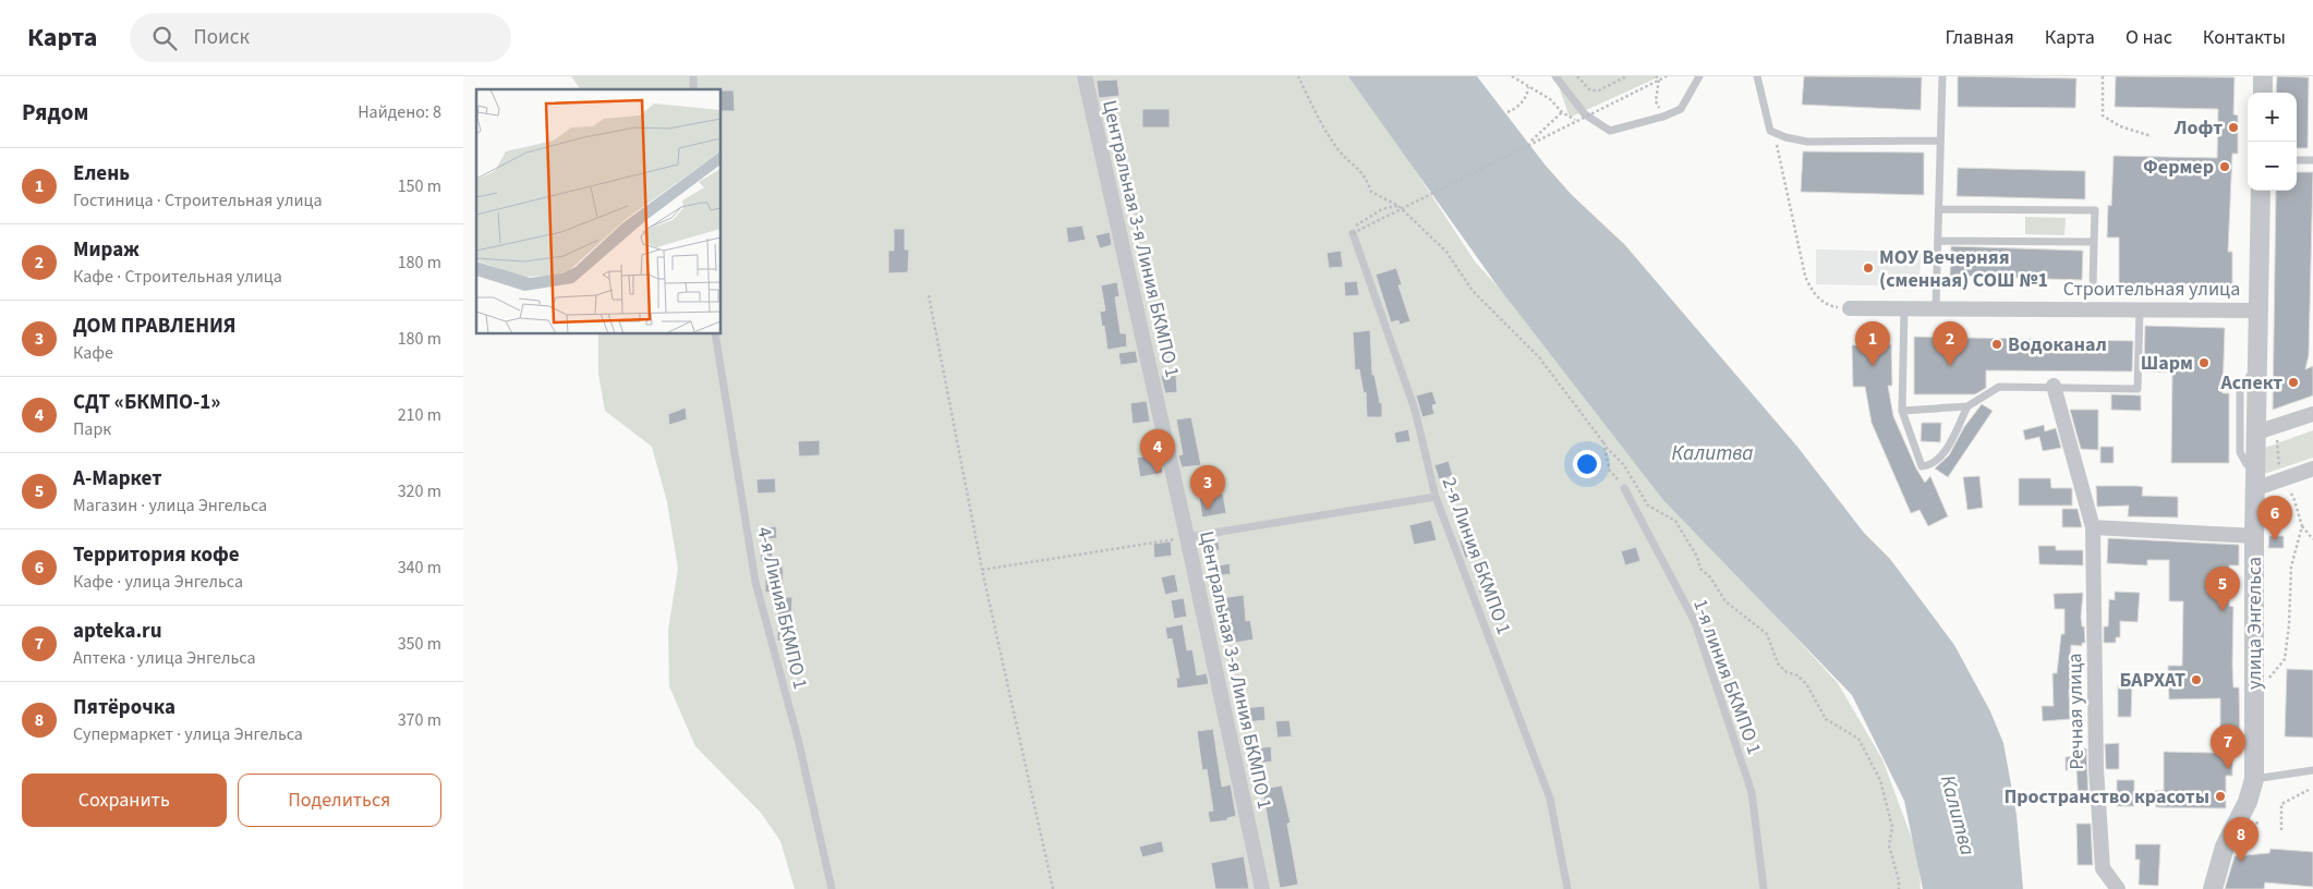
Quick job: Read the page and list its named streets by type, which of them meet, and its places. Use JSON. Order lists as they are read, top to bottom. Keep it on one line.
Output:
{"streets":{"street":["Центральная 3-я Линия БКМПО 1","Строительная улица","улица Энгельса","Речная улица"],"lane":["2-я Линия БКМПО 1","4-я Линия БКМПО 1","1-я линия БКМПО 1"]},"crossings":[["Строительная улица","улица Энгельса"]],"water":["Калитва"],"places":["Лофт","Фермер","МОУ Вечерняя (сменная) СОШ №1","Водоканал","Шарм","Аспект","БАРХАТ","Пространство красоты"],"page":{"header":"Карта","search":"Поиск","nav":["Главная","Карта","О нас","Контакты"],"heading":["Рядом","Найдено: 8"],"map_buttons":["+","−"],"list":[{"mark":"1","name":"Елень","note":"Гостиница · Строительная улица","value":"150 m"},{"mark":"2","name":"Мираж","note":"Кафе · Строительная улица","value":"180 m"},{"mark":"3","name":"ДОМ ПРАВЛЕНИЯ","note":"Кафе","value":"180 m"},{"mark":"4","name":"СДТ «БКМПО-1»","note":"Парк","value":"210 m"},{"mark":"5","name":"А-Маркет","note":"Магазин · улица Энгельса","value":"320 m"},{"mark":"6","name":"Территория кофе","note":"Кафе · улица Энгельса","value":"340 m"},{"mark":"7","name":"apteka.ru","note":"Аптека · улица Энгельса","value":"350 m"},{"mark":"8","name":"Пятёрочка","note":"Супермаркет · улица Энгельса","value":"370 m"}],"pins":["1","2","4","3","6","5","7","8"],"buttons":["Сохранить","Поделиться"]}}
